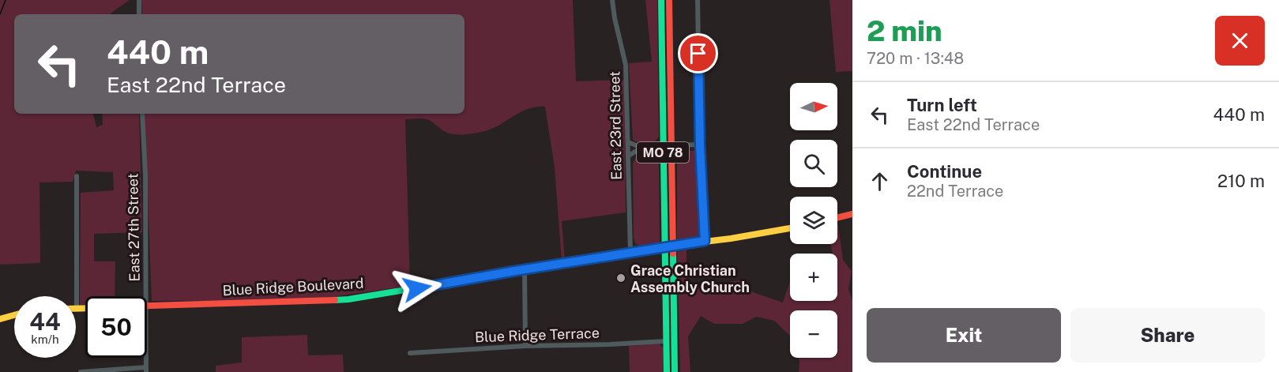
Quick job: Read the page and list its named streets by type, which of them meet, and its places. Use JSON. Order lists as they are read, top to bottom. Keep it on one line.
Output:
{"streets":{"main road":["MO 78","Blue Ridge Boulevard"],"street":["East 23rd Street","East 27th Street","Blue Ridge Terrace"]},"crossings":[["East 23rd Street","Blue Ridge Boulevard"],["MO 78","Blue Ridge Terrace"]],"places":["Grace Christian Assembly Church"],"north":"right","page":{"heading":["2 min","720 m · 13:48"],"turn":["440 m","East 22nd Terrace"],"list":[{"name":"Turn left","note":"East 22nd Terrace","value":"440 m"},{"name":"Continue","note":"22nd Terrace","value":"210 m"}],"map_buttons":["+","−"],"speed":"44 km/h","limit":"50","buttons":["Exit","Share"]}}
